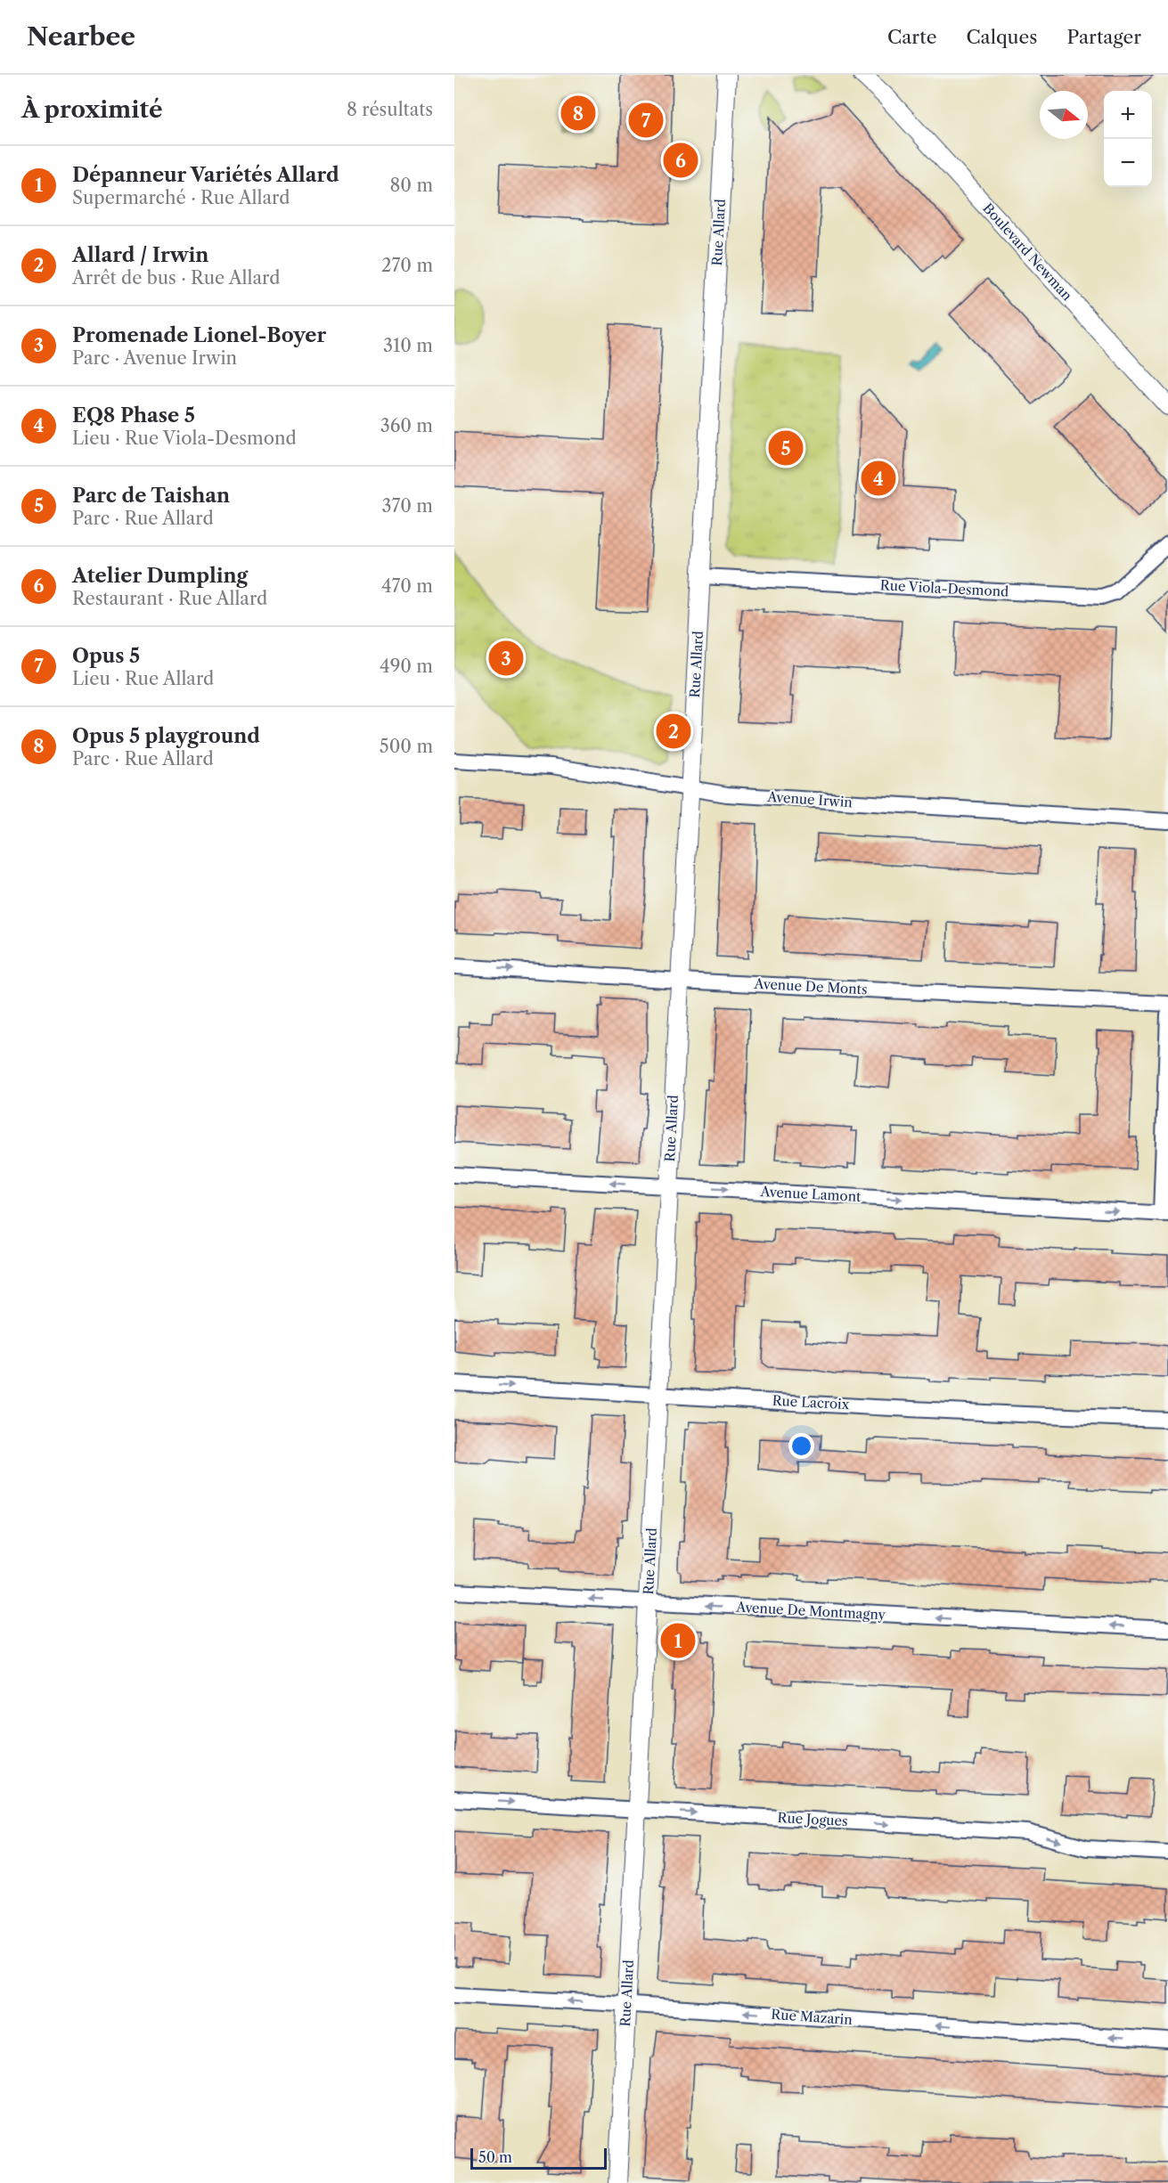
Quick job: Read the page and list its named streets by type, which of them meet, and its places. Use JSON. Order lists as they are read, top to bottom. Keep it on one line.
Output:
{"streets":{"street":["Rue Allard","Boulevard Newman","Rue Viola-Desmond","Avenue Irwin","Avenue De Monts","Avenue Lamont","Rue Lacroix","Avenue De Montmagny","Rue Jogues","Rue Mazarin"]},"crossings":[["Rue Allard","Rue Viola-Desmond"],["Rue Allard","Avenue Irwin"],["Rue Allard","Avenue De Monts"],["Rue Allard","Avenue Lamont"],["Rue Allard","Rue Lacroix"],["Rue Allard","Avenue De Montmagny"],["Rue Allard","Rue Jogues"],["Rue Allard","Rue Mazarin"]],"one_way":["Avenue De Montmagny","Rue Jogues","Rue Mazarin"],"scale_bar":"50 m","north":"right","page":{"header":"Nearbee","nav":["Carte","Calques","Partager"],"heading":["À proximité","8 résultats"],"map_buttons":["+","−"],"pins":["8","7","6","5","4","3","2","1"],"list":[{"mark":"1","name":"Dépanneur Variétés Allard","note":"Supermarché · Rue Allard","value":"80 m"},{"mark":"2","name":"Allard / Irwin","note":"Arrêt de bus · Rue Allard","value":"270 m"},{"mark":"3","name":"Promenade Lionel-Boyer","note":"Parc · Avenue Irwin","value":"310 m"},{"mark":"4","name":"EQ8 Phase 5","note":"Lieu · Rue Viola-Desmond","value":"360 m"},{"mark":"5","name":"Parc de Taishan","note":"Parc · Rue Allard","value":"370 m"},{"mark":"6","name":"Atelier Dumpling","note":"Restaurant · Rue Allard","value":"470 m"},{"mark":"7","name":"Opus 5","note":"Lieu · Rue Allard","value":"490 m"},{"mark":"8","name":"Opus 5 playground","note":"Parc · Rue Allard","value":"500 m"}],"scale":"50 m"}}
